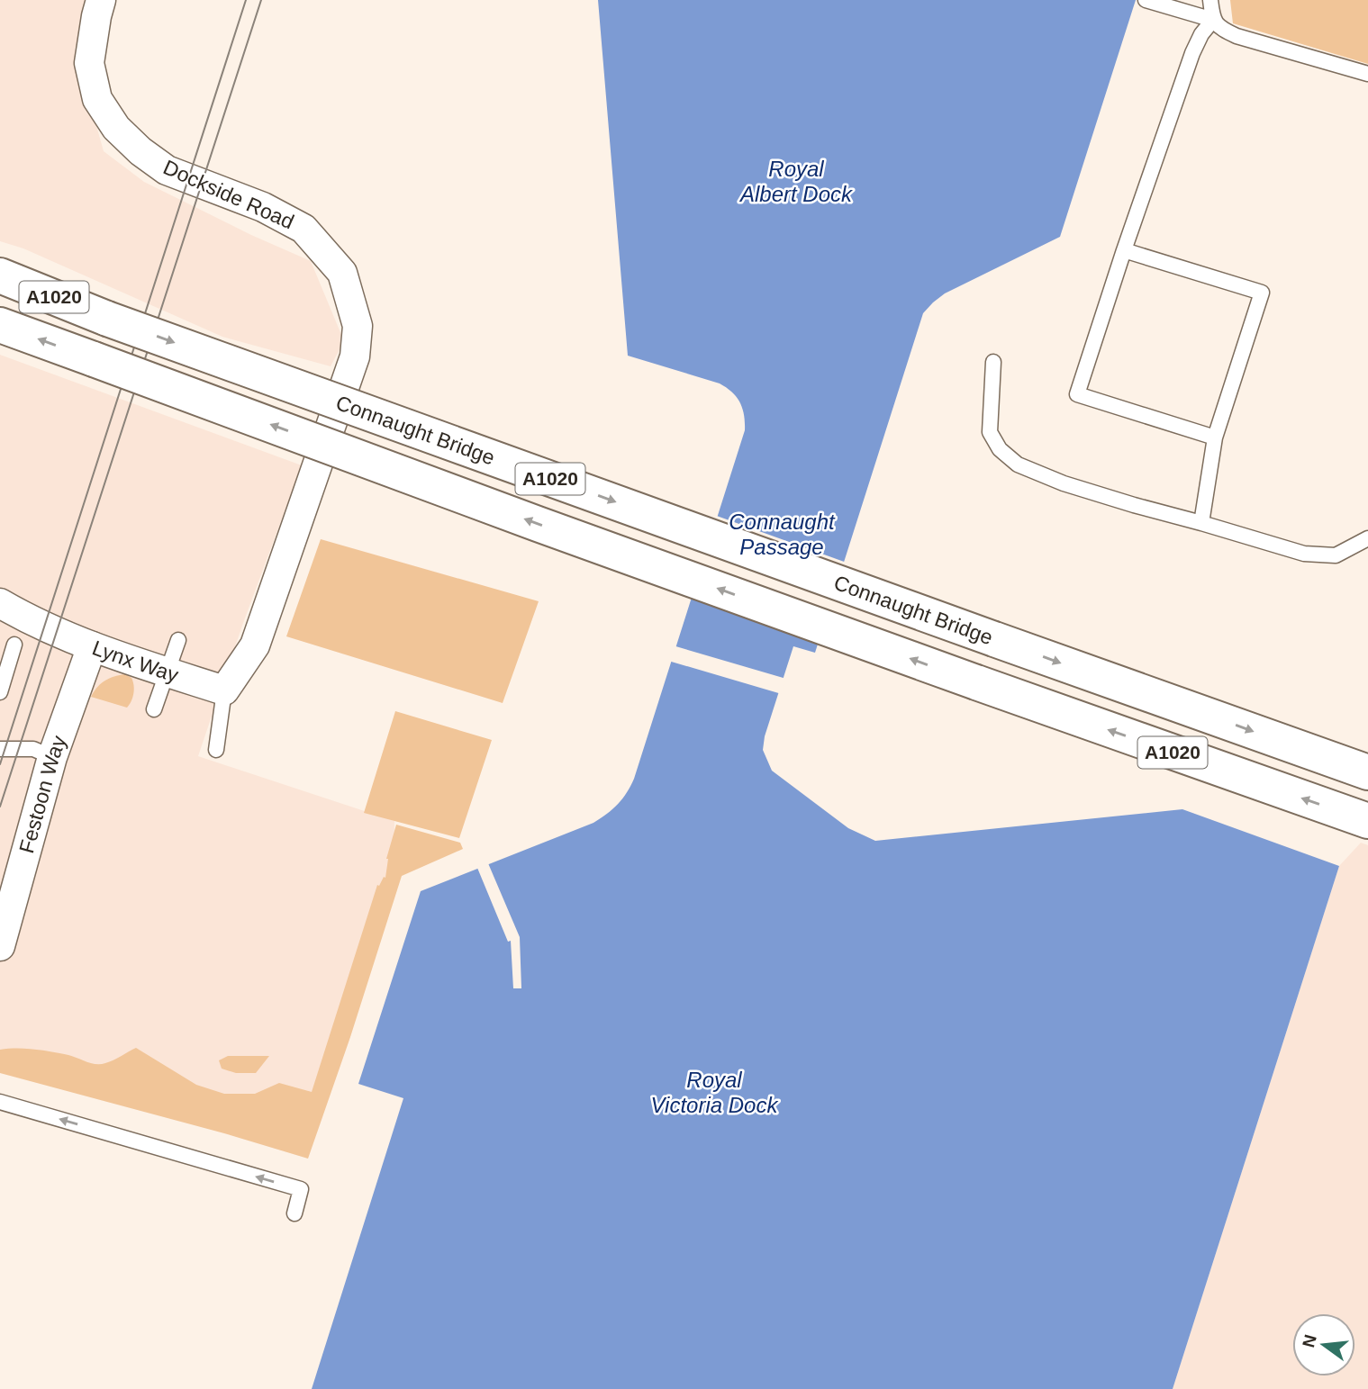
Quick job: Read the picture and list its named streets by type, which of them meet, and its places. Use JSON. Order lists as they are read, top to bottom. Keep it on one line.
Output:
{"streets":{"main road":["A1020","Connaught Bridge"],"street":["Dockside Road","Lynx Way","Festoon Way"]},"crossings":[["Dockside Road","Lynx Way"],["Lynx Way","Festoon Way"]],"water":["Royal Albert Dock","Connaught Passage","Royal Victoria Dock"],"north":"left"}
